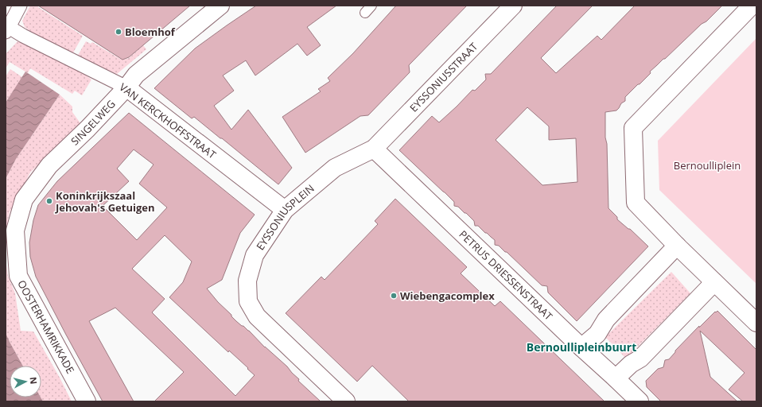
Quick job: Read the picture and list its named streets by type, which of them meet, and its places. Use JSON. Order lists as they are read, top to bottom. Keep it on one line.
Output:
{"streets":{"street":["EYSSONIUSSTRAAT","VAN KERCKHOFFSTRAAT","SINGELWEG","EYSSONIUSPLEIN","PETRUS DRIESSENSTRAAT","OOSTERHAMRIKKADE"]},"crossings":[["EYSSONIUSSTRAAT","EYSSONIUSPLEIN"],["EYSSONIUSSTRAAT","PETRUS DRIESSENSTRAAT"],["VAN KERCKHOFFSTRAAT","SINGELWEG"],["VAN KERCKHOFFSTRAAT","EYSSONIUSPLEIN"],["SINGELWEG","OOSTERHAMRIKKADE"],["EYSSONIUSPLEIN","PETRUS DRIESSENSTRAAT"]],"districts":["Bernoullipleinbuurt"],"parks":["Bernoulliplein"],"places":["Bloemhof","Koninkrijkszaal Jehovah's Getuigen","Wiebengacomplex"],"north":"right"}
